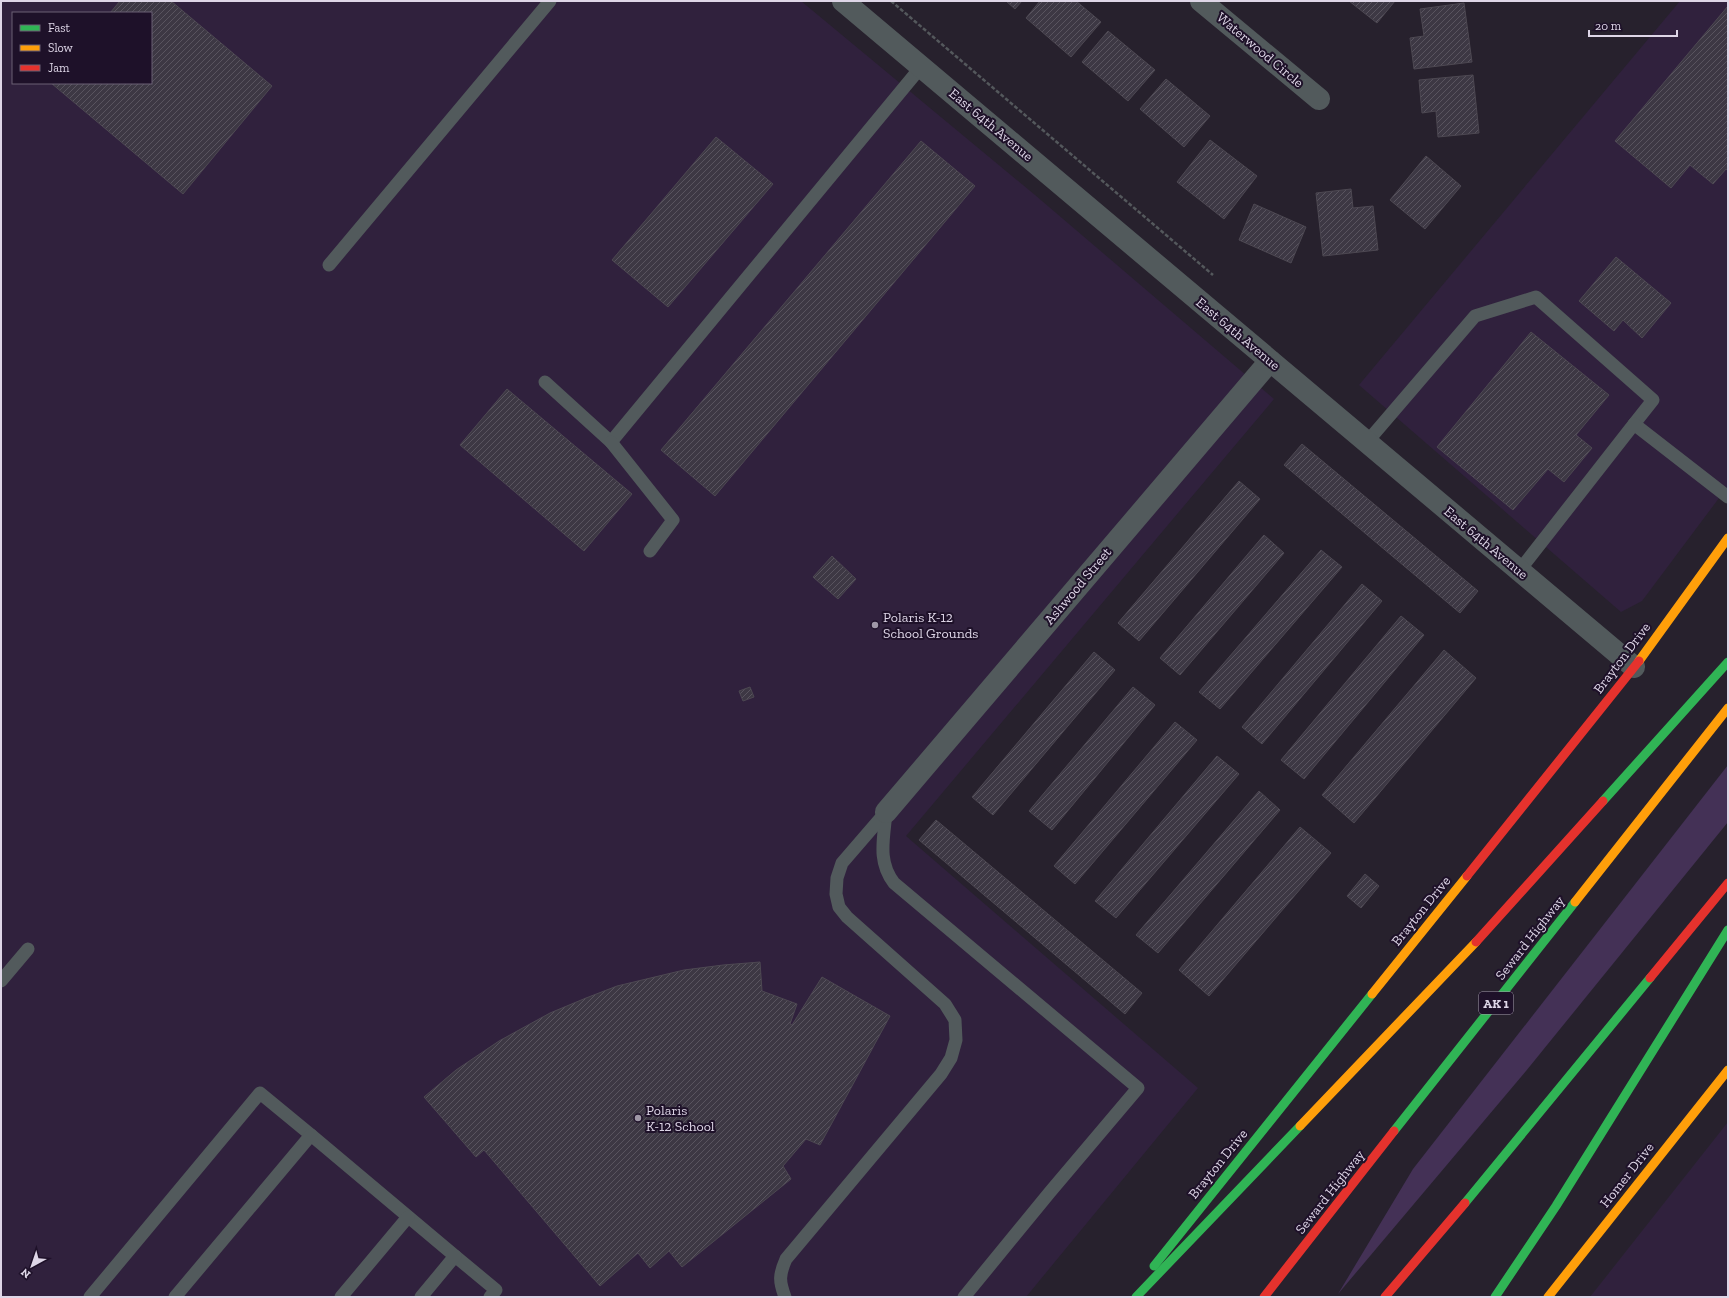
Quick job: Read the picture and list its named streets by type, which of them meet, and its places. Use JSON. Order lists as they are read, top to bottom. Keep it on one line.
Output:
{"streets":{"main road":["Brayton Drive","Seward Highway","AK 1","Homer Drive"],"street":["Waterwood Circle","East 64th Avenue","Ashwood Street"]},"crossings":[["East 64th Avenue","Ashwood Street"],["East 64th Avenue","Brayton Drive"]],"places":["Polaris K-12 School Grounds","Polaris K-12 School"],"legend":["Fast","Slow","Jam"],"scale_bar":"20 m","north":"bottom left"}
